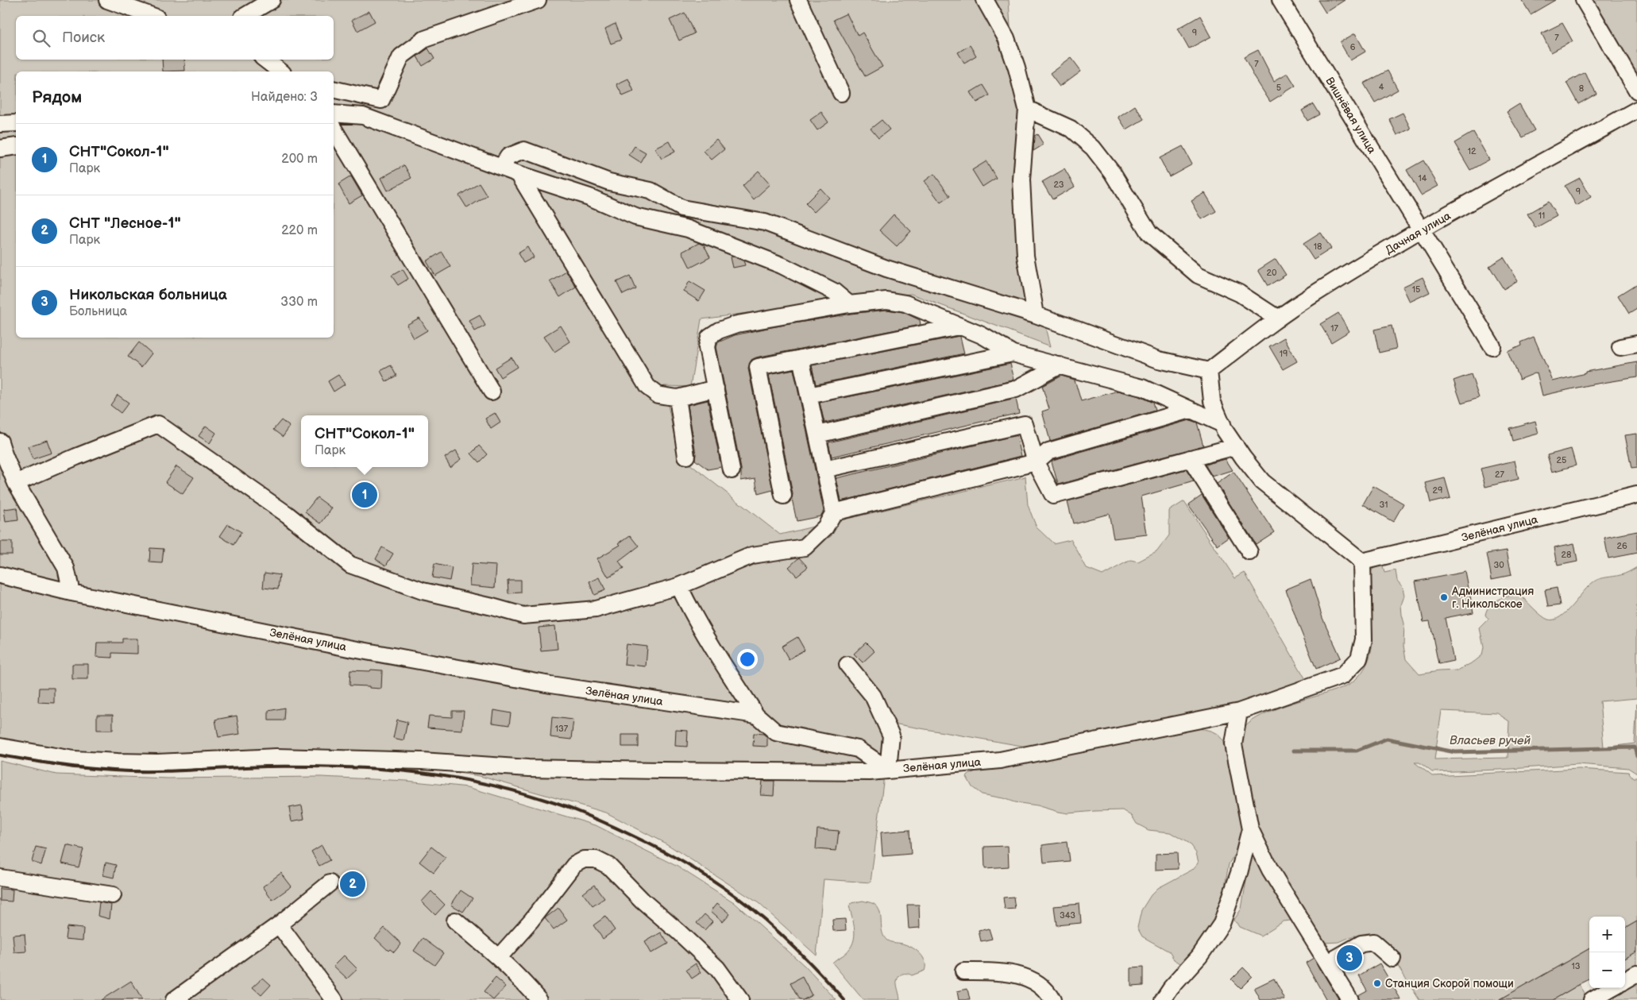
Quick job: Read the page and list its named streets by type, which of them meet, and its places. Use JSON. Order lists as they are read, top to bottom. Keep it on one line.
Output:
{"streets":{"street":["Вишнёвая улица","Дачная улица","Зелёная улица"]},"crossings":[["Вишнёвая улица","Дачная улица"]],"water":["Власьев ручей"],"places":["Администрация г. Никольское","Станция Скорой помощи"],"house_numbers":["9","7","6","7","4","5","8","12","14","23","9","11","18","20","15","17","19","25","27","29","31","26","28","30","137","343","13"],"page":{"search":"Поиск","heading":["Рядом","Найдено: 3"],"list":[{"mark":"1","name":"СНТ\"Сокол-1\"","note":"Парк","value":"200 m"},{"mark":"2","name":"СНТ \"Лесное-1\"","note":"Парк","value":"220 m"},{"mark":"3","name":"Никольская больница","note":"Больница","value":"330 m"}],"popup":["СНТ\"Сокол-1\"","Парк"],"pins":["1","2","3"],"map_buttons":["+","−"]}}
